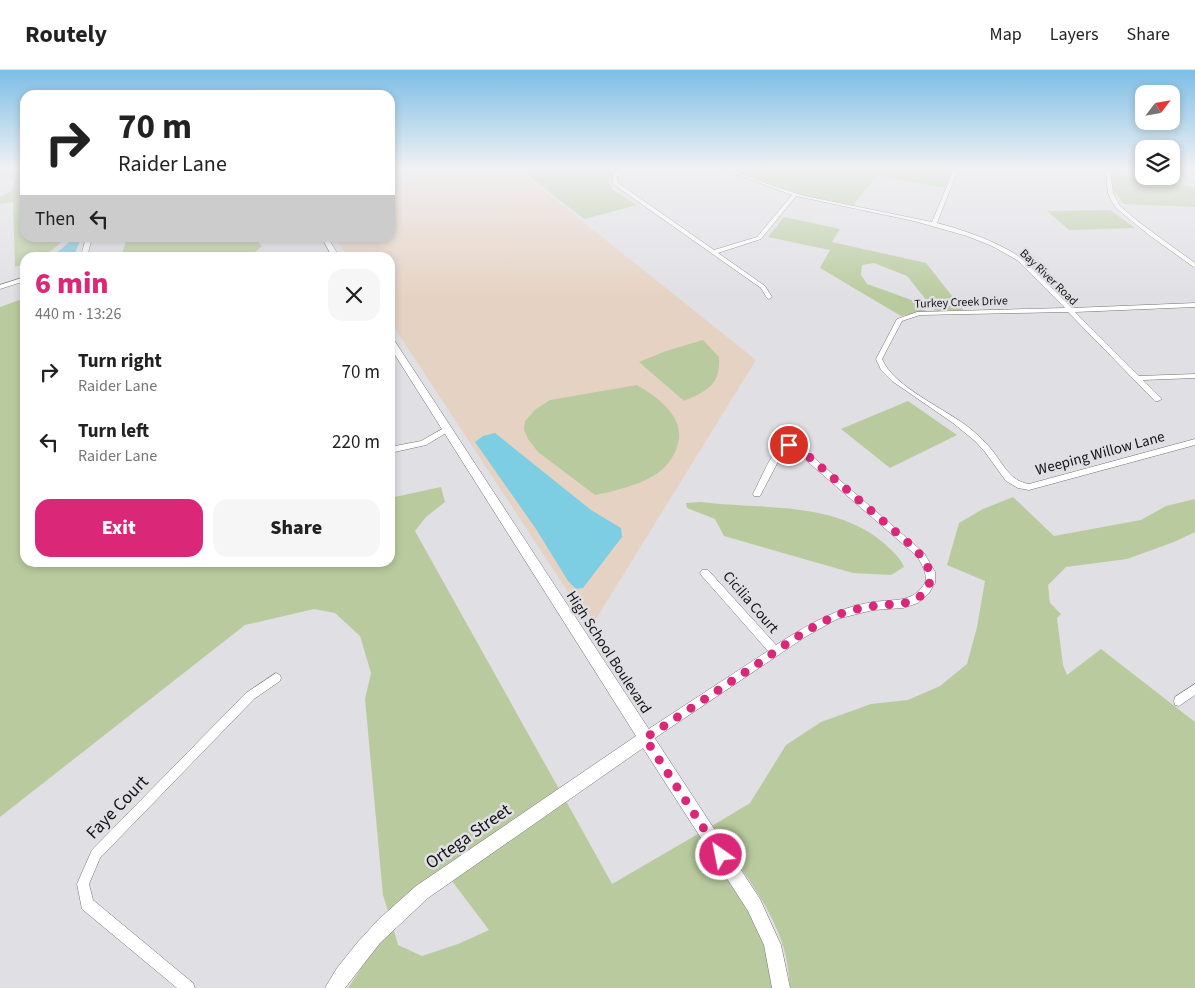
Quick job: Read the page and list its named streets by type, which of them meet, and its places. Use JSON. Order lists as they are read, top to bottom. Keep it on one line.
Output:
{"streets":{"street":["Bay River Road","Turkey Creek Drive","Weeping Willow Lane","Cicilia Court","High School Boulevard","Faye Court","Ortega Street"]},"crossings":[["Bay River Road","Turkey Creek Drive"],["Turkey Creek Drive","Weeping Willow Lane"],["High School Boulevard","Ortega Street"]],"north":"top right","page":{"header":"Routely","nav":["Map","Layers","Share"],"turn":["70 m","Raider Lane"],"then":"Then","heading":["6 min","440 m · 13:26"],"list":[{"name":"Turn right","note":"Raider Lane","value":"70 m"},{"name":"Turn left","note":"Raider Lane","value":"220 m"}],"buttons":["Exit","Share"]}}
